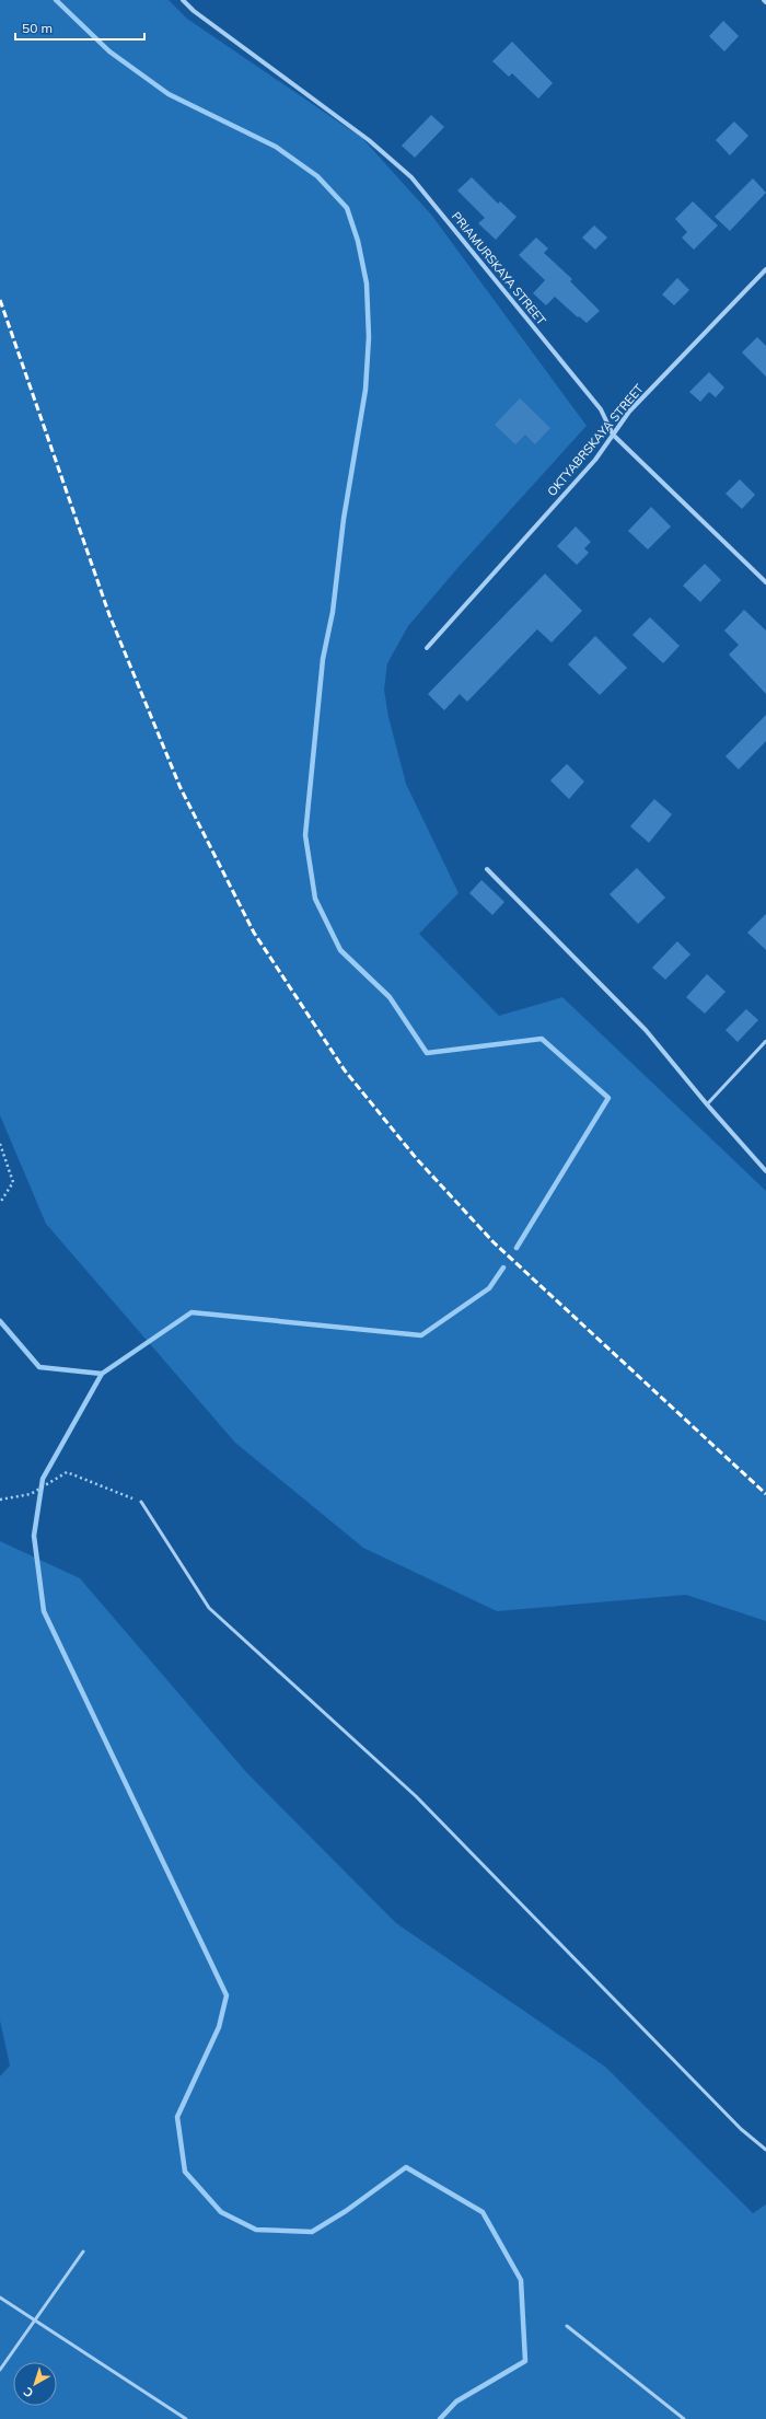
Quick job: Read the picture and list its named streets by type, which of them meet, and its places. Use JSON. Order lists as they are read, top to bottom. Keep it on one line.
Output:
{"streets":{"street":["PRIAMURSKAYA STREET","OKTYABRSKAYA STREET"]},"crossings":[["PRIAMURSKAYA STREET","OKTYABRSKAYA STREET"]],"scale_bar":"50 m","north":"bottom left"}
